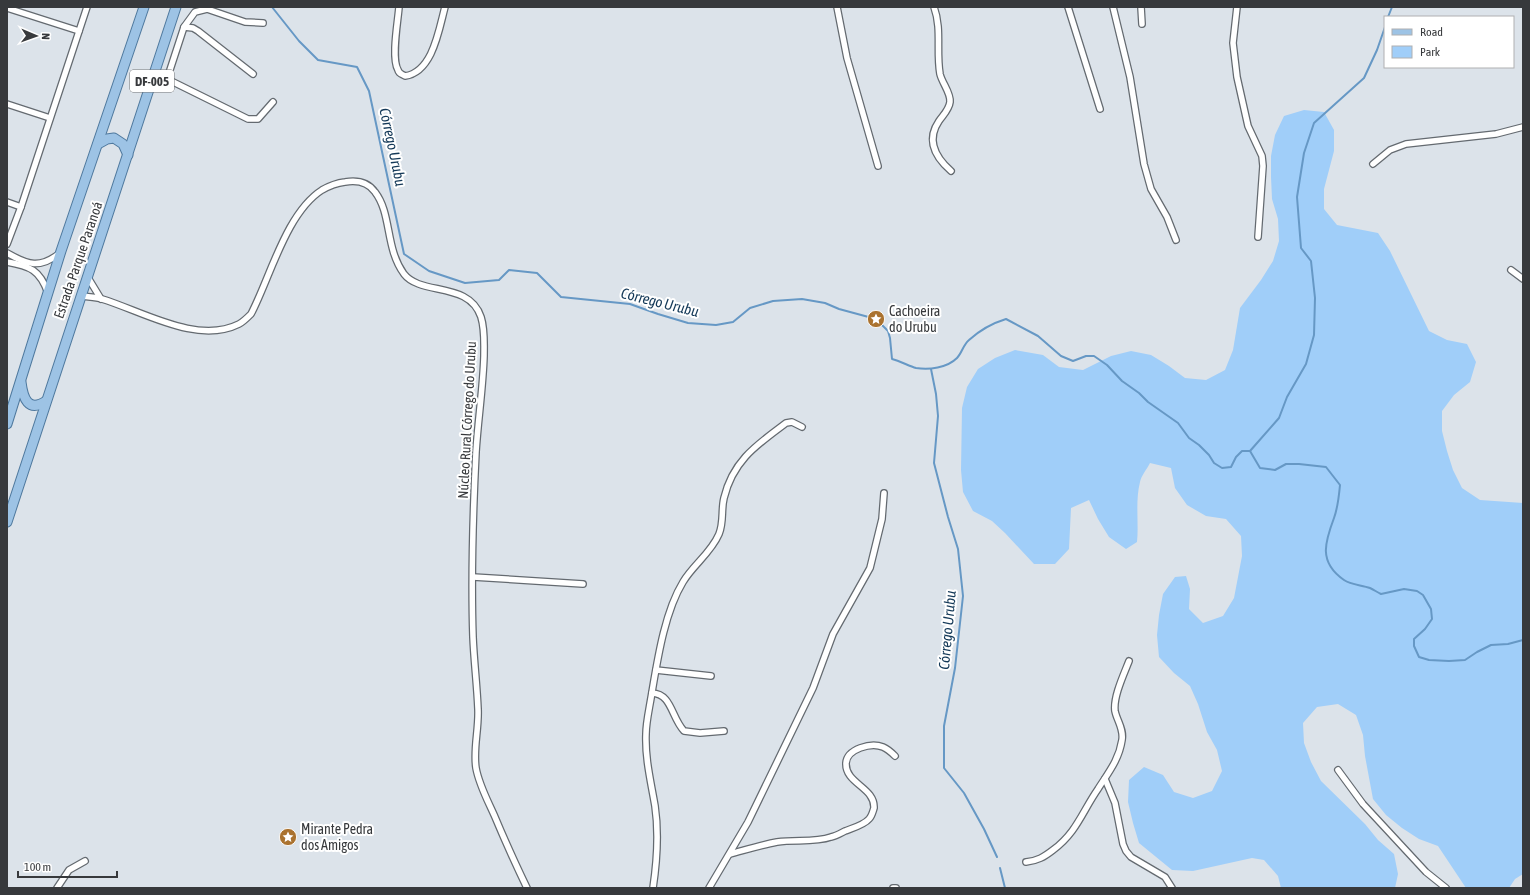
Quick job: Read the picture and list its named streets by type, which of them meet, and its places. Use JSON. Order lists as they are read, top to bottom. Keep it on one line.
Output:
{"streets":{"main road":["DF-005","Estrada Parque Paranoá"],"street":["Núcleo Rural Córrego do Urubu"]},"crossings":[["Estrada Parque Paranoá","Núcleo Rural Córrego do Urubu"]],"water":["Córrego Urubu"],"places":{"place":["Cachoeira do Urubu","Mirante Pedra dos Amigos"]},"legend":["Road","Park"],"scale_bar":"100 m","north":"right"}
